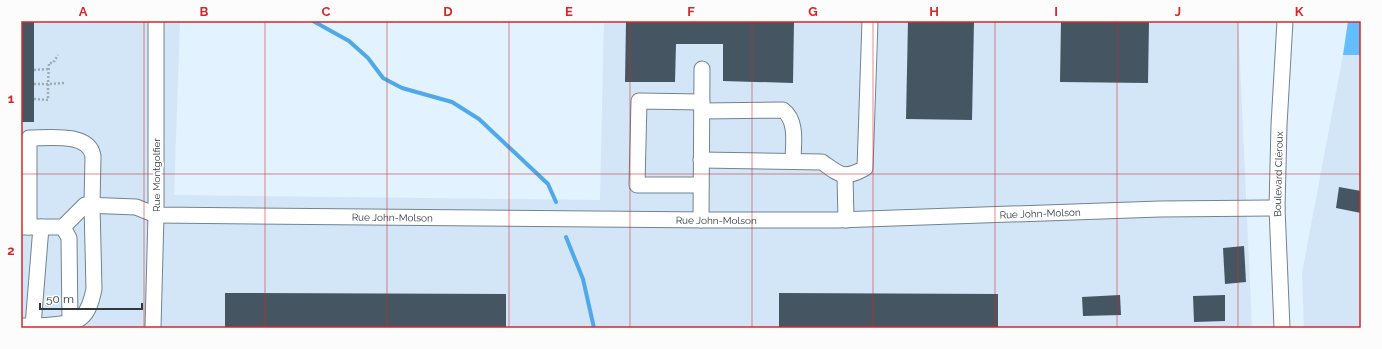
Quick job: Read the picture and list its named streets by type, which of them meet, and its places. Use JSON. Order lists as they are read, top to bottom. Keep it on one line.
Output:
{"streets":{"street":["Boulevard Cléroux","Rue Montgolfier","Rue John-Molson"]},"crossings":[["Boulevard Cléroux","Rue John-Molson"],["Rue Montgolfier","Rue John-Molson"]],"scale_bar":"50 m","grid":{"columns":["A","B","C","D","E","F","G","H","I","J","K"],"rows":["1","2"]}}
